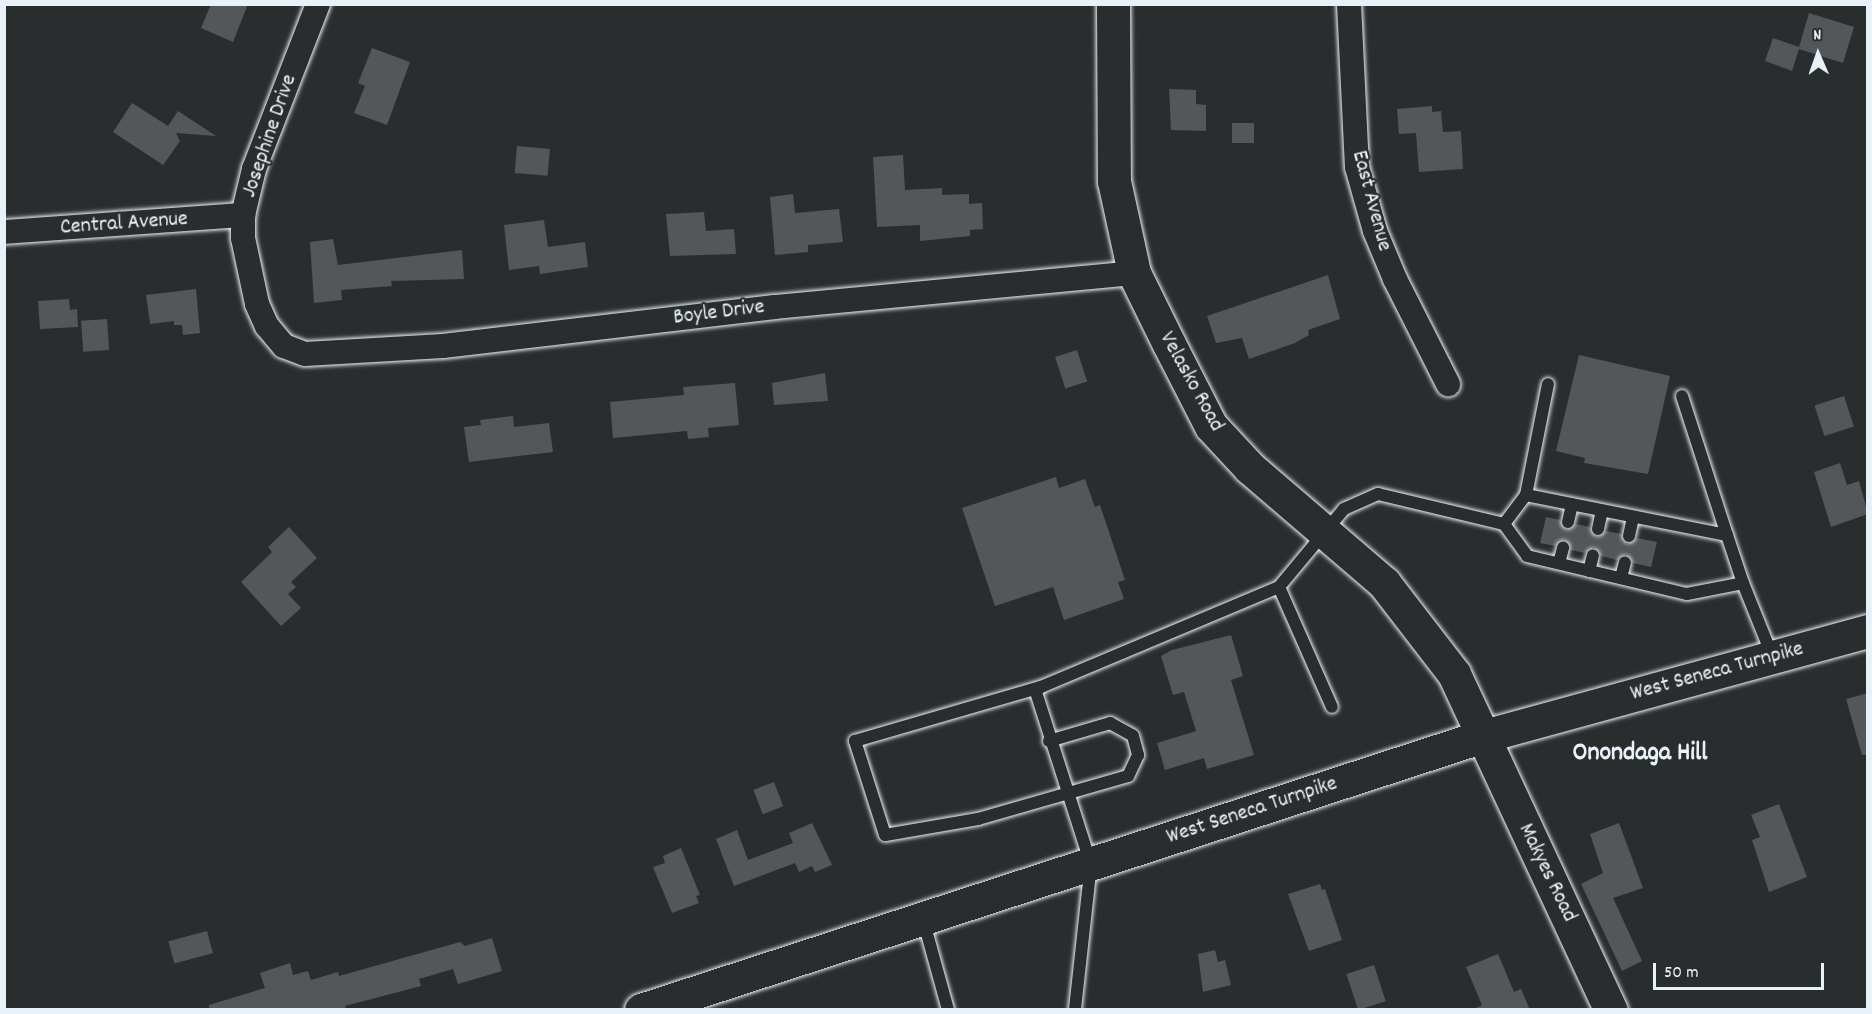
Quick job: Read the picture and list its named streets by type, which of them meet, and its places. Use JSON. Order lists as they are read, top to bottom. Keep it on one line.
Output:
{"streets":{"main road":["Velasko Road","West Seneca Turnpike","Makyes Road"],"street":["Josephine Drive","East Avenue","Central Avenue","Boyle Drive"]},"crossings":[["Josephine Drive","Central Avenue"],["Josephine Drive","Boyle Drive"],["Boyle Drive","Velasko Road"],["Velasko Road","West Seneca Turnpike"],["Velasko Road","Makyes Road"],["West Seneca Turnpike","Makyes Road"]],"districts":["Onondaga Hill"],"scale_bar":"50 m","north":"top"}
